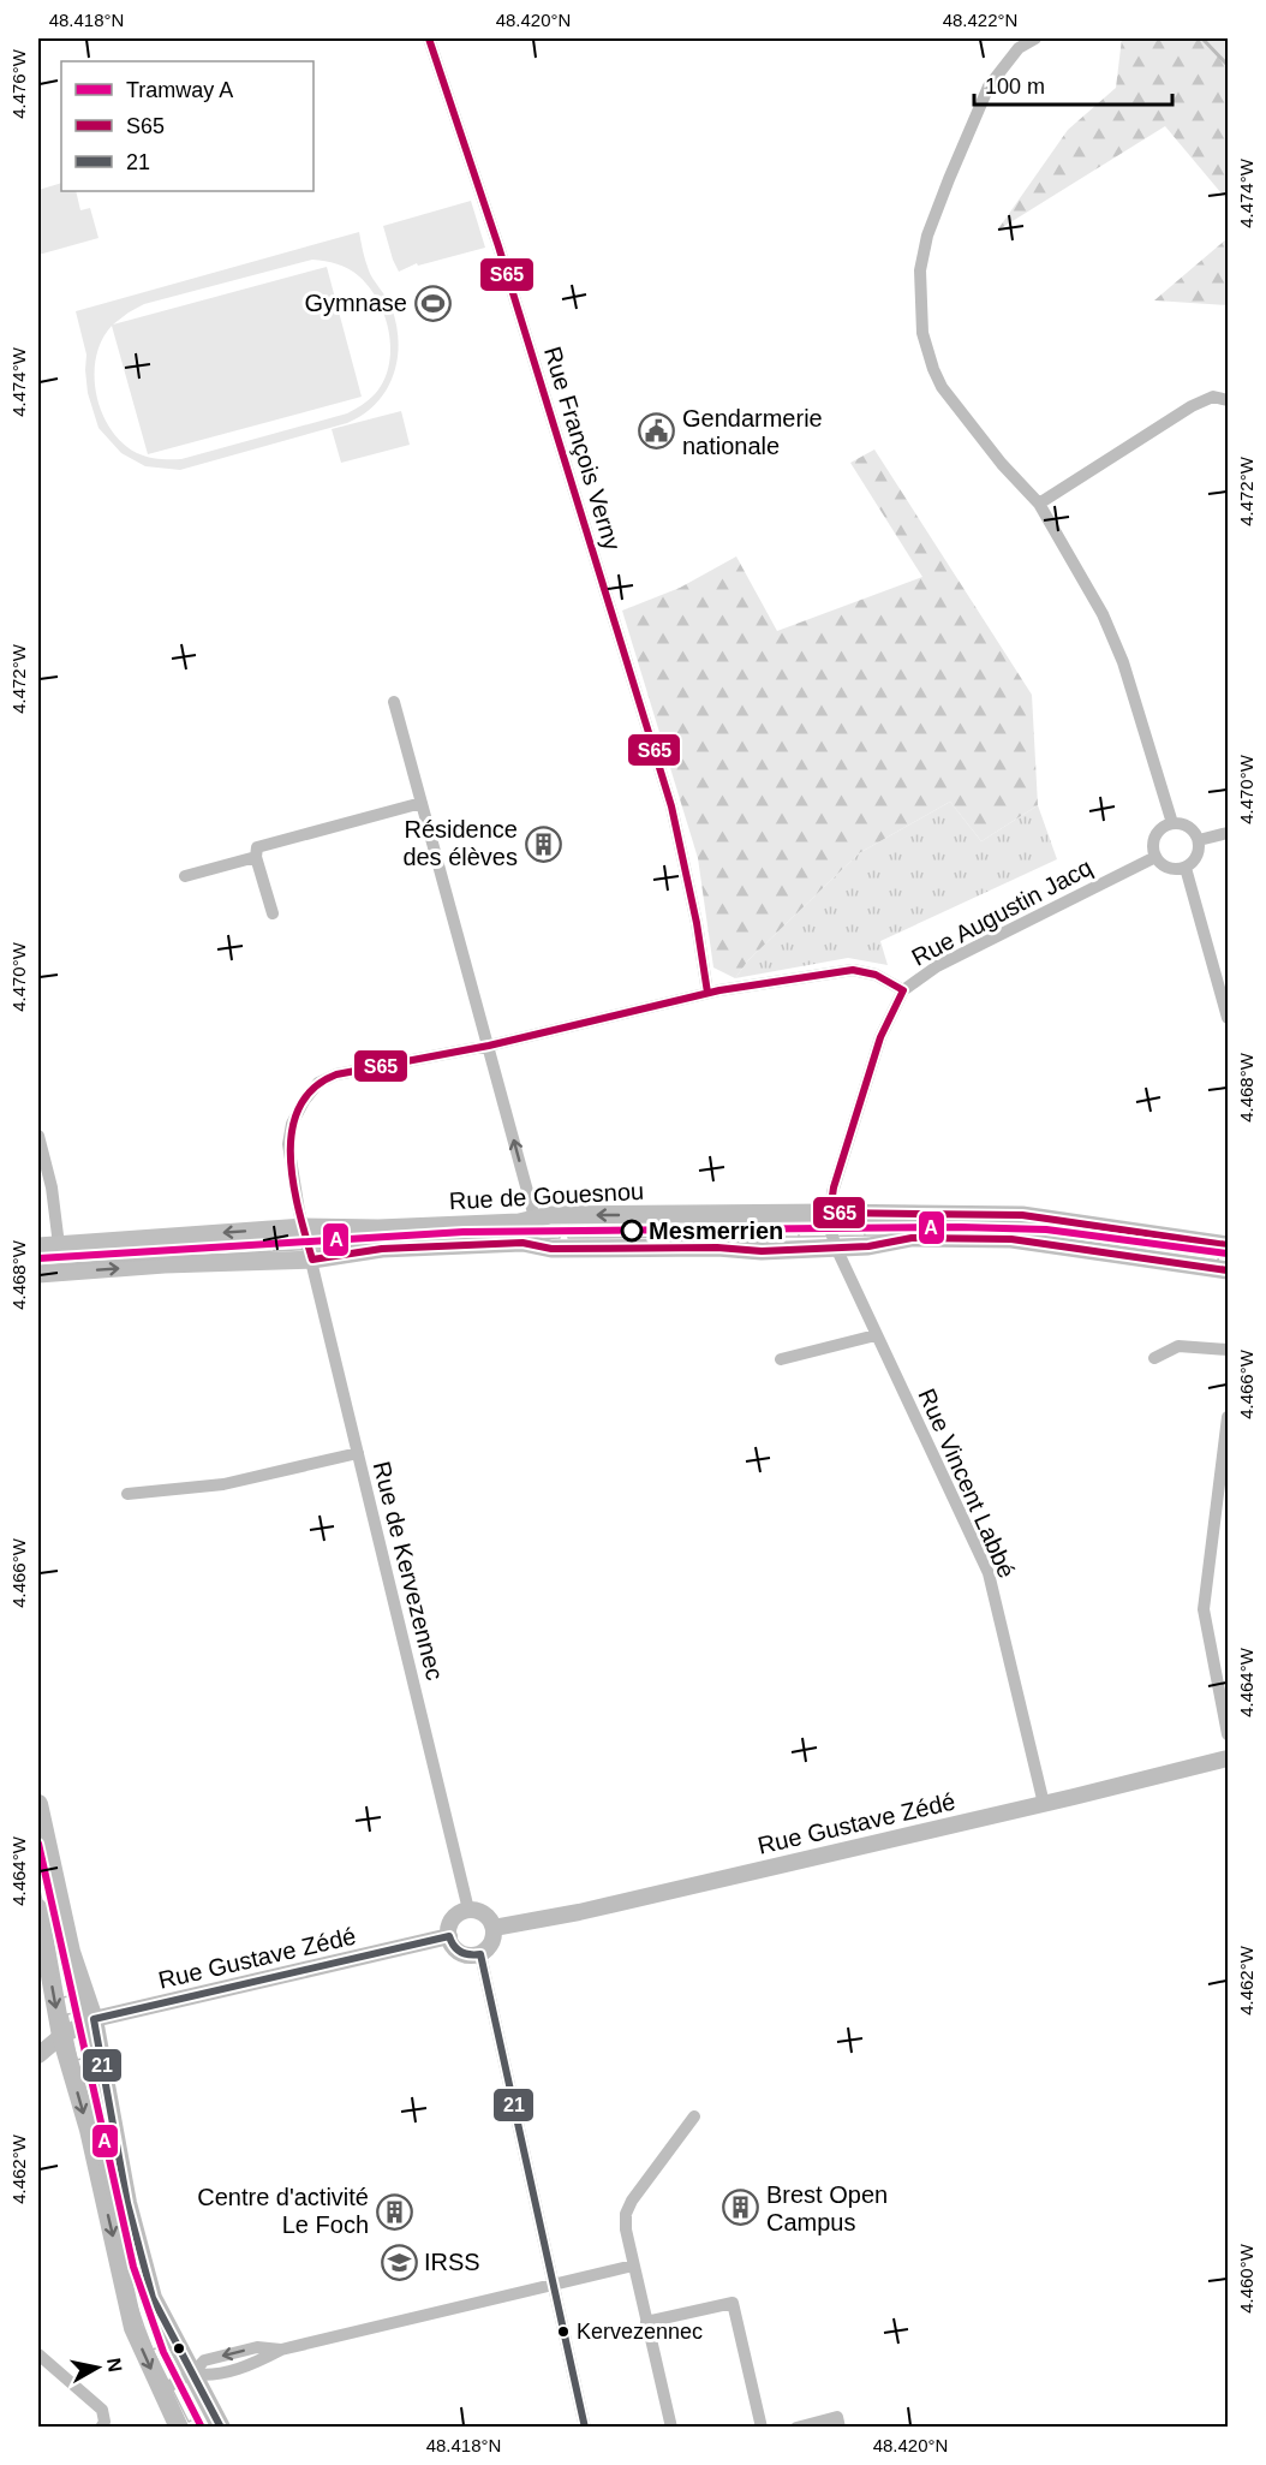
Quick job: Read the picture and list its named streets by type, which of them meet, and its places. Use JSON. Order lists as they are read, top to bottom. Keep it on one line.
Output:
{"streets":{"main road":["Rue de Gouesnou"],"street":["Rue François Verny","Rue Augustin Jacq","Rue Vincent Labbé","Rue de Kervezennec","Rue Gustave Zédé"]},"crossings":[["Rue Augustin Jacq","Rue de Gouesnou"],["Rue Augustin Jacq","Rue Vincent Labbé"],["Rue de Gouesnou","Rue Vincent Labbé"],["Rue de Gouesnou","Rue de Kervezennec"],["Rue Vincent Labbé","Rue Gustave Zédé"],["Rue de Kervezennec","Rue Gustave Zédé"]],"places":{"sports":["Gymnase"],"public building":["Gendarmerie nationale"],"building":["Résidence des élèves","Brest Open Campus","Centre d'activité Le Foch"],"other":["Mesmerrien","Kervezennec"],"school or university":["IRSS"]},"lines":["transit line S65","tram line A","transit line 21"],"legend":["Tramway A","S65","21"],"scale_bar":"100 m","north":"right","coordinates":["48.418°N","48.420°N","48.422°N","4.476°W","4.474°W","4.472°W","4.470°W","4.468°W","4.466°W","4.464°W","4.462°W","4.460°W"]}
